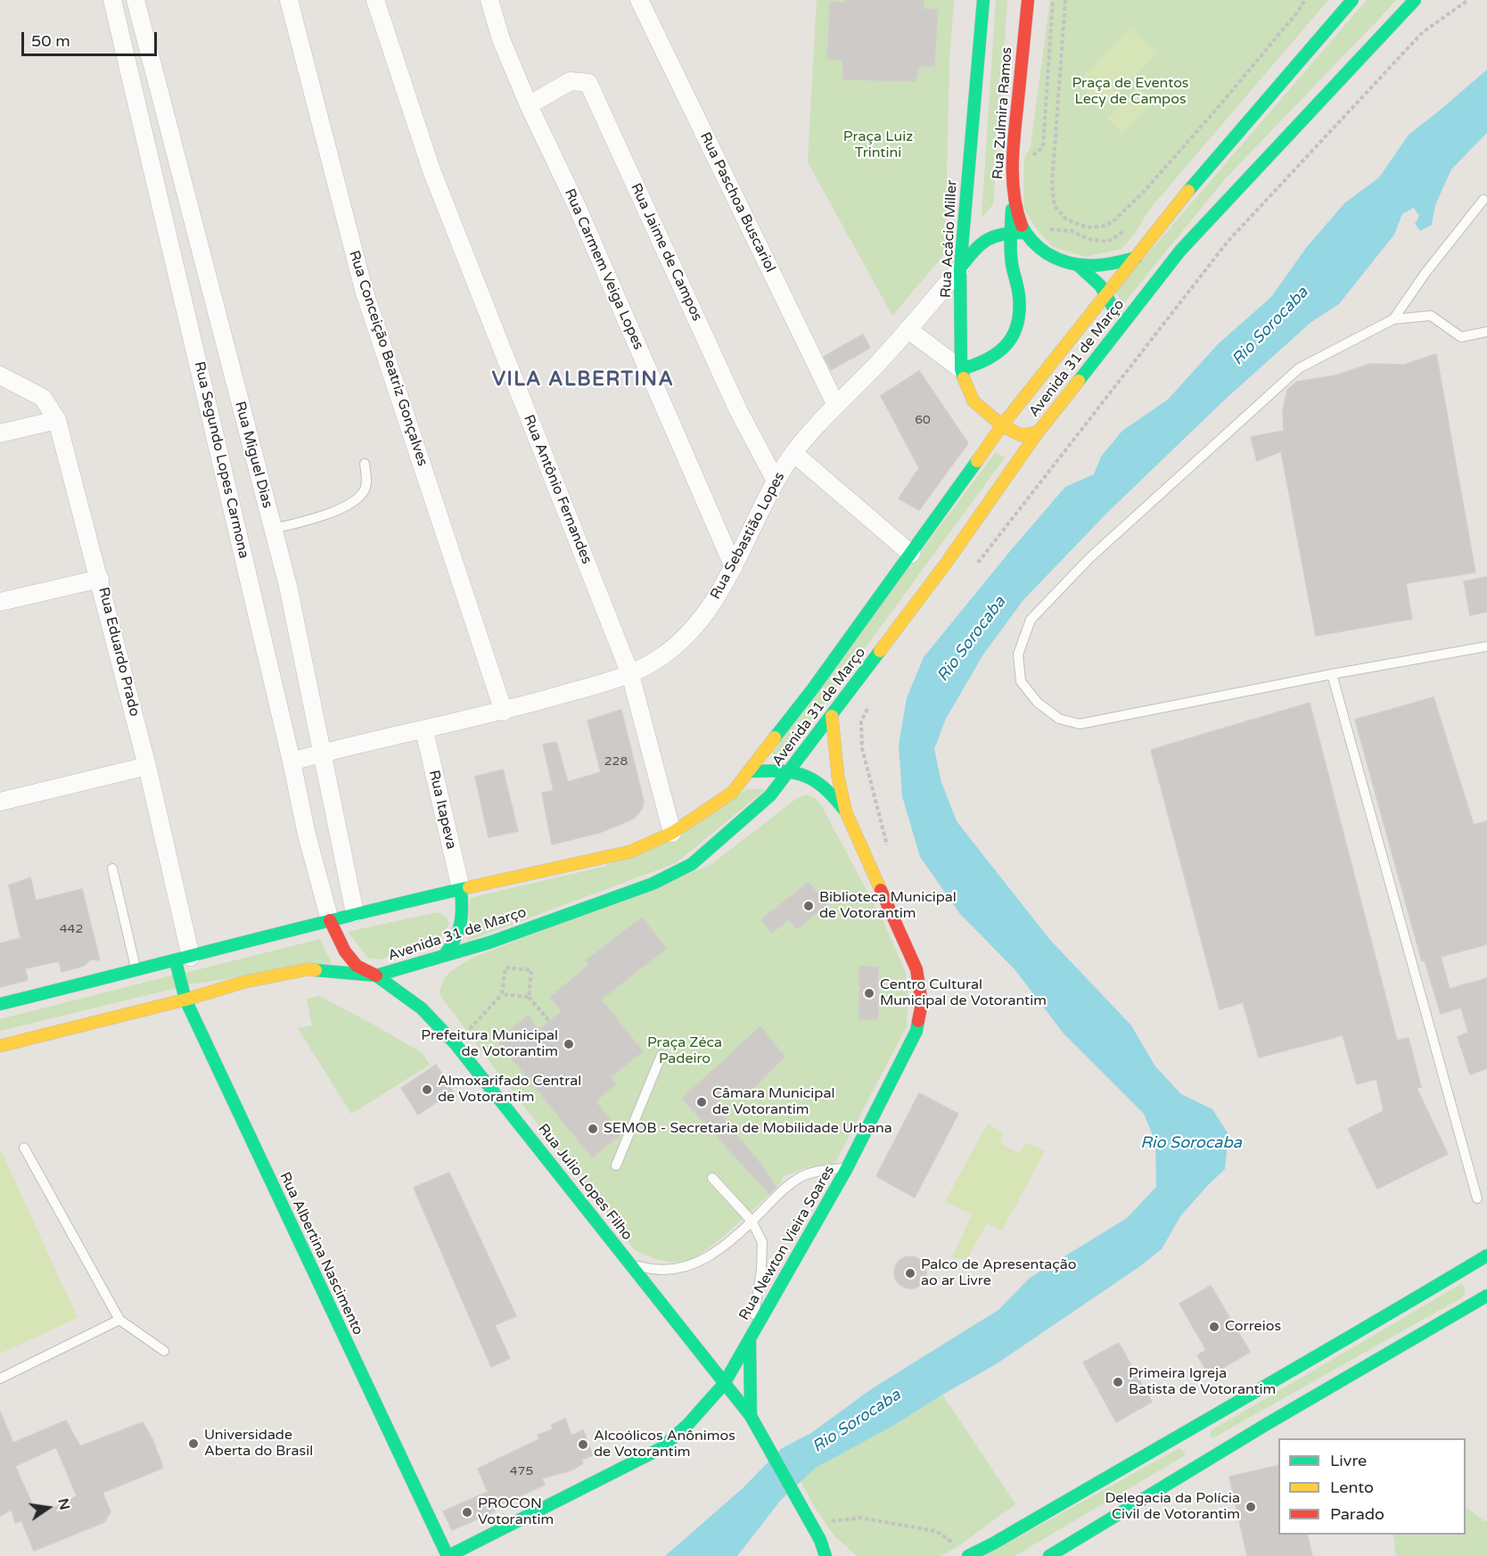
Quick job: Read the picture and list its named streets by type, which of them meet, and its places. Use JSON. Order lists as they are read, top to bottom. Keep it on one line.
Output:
{"streets":{"main road":["Rua Zulmira Ramos","Rua Acácio Miller","Avenida 31 de Março","Rua Julio Lopes Filho","Rua Newton Vieira Soares","Rua Albertina Nascimento"],"street":["Rua Paschoa Buscariol","Rua Jaime de Campos","Rua Carmem Veiga Lopes","Rua Conceição Beatriz Gonçalves","Rua Miguel Dias","Rua Segundo Lopes Carmona","Rua Antônio Fernandes","Rua Sebastião Lopes","Rua Eduardo Prado","Rua Itapeva"]},"crossings":[["Rua Zulmira Ramos","Avenida 31 de Março"],["Rua Paschoa Buscariol","Rua Sebastião Lopes"],["Rua Acácio Miller","Avenida 31 de Março"],["Rua Acácio Miller","Rua Sebastião Lopes"],["Rua Jaime de Campos","Rua Carmem Veiga Lopes"],["Rua Jaime de Campos","Rua Sebastião Lopes"],["Rua Carmem Veiga Lopes","Rua Sebastião Lopes"],["Rua Conceição Beatriz Gonçalves","Rua Sebastião Lopes"],["Avenida 31 de Março","Rua Miguel Dias"],["Avenida 31 de Março","Rua Segundo Lopes Carmona"],["Avenida 31 de Março","Rua Antônio Fernandes"],["Avenida 31 de Março","Rua Eduardo Prado"],["Avenida 31 de Março","Rua Itapeva"],["Avenida 31 de Março","Rua Julio Lopes Filho"],["Avenida 31 de Março","Rua Albertina Nascimento"],["Rua Miguel Dias","Rua Sebastião Lopes"],["Rua Segundo Lopes Carmona","Rua Sebastião Lopes"],["Rua Segundo Lopes Carmona","Rua Julio Lopes Filho"],["Rua Antônio Fernandes","Rua Sebastião Lopes"],["Rua Sebastião Lopes","Rua Itapeva"],["Rua Eduardo Prado","Rua Albertina Nascimento"],["Rua Julio Lopes Filho","Rua Newton Vieira Soares"],["Rua Newton Vieira Soares","Rua Albertina Nascimento"]],"districts":["VILA ALBERTINA"],"water":["Rio Sorocaba"],"parks":["Praça de Eventos Lecy de Campos","Praça Luiz Trintini","Praça Zéca Padeiro"],"places":["Biblioteca Municipal de Votorantim","Centro Cultural Municipal de Votorantim","Prefeitura Municipal de Votorantim","Almoxarifado Central de Votorantim","Câmara Municipal de Votorantim","SEMOB - Secretaria de Mobilidade Urbana","Palco de Apresentação ao ar Livre","Correios","Primeira Igreja Batista de Votorantim","Universidade Aberta do Brasil","Alcoólicos Anônimos de Votorantim","Delegacia da Polícia Civil de Votorantim","PROCON Votorantim"],"house_numbers":["60","228","442","475"],"legend":["Livre","Lento","Parado"],"scale_bar":"50 m","north":"right"}
